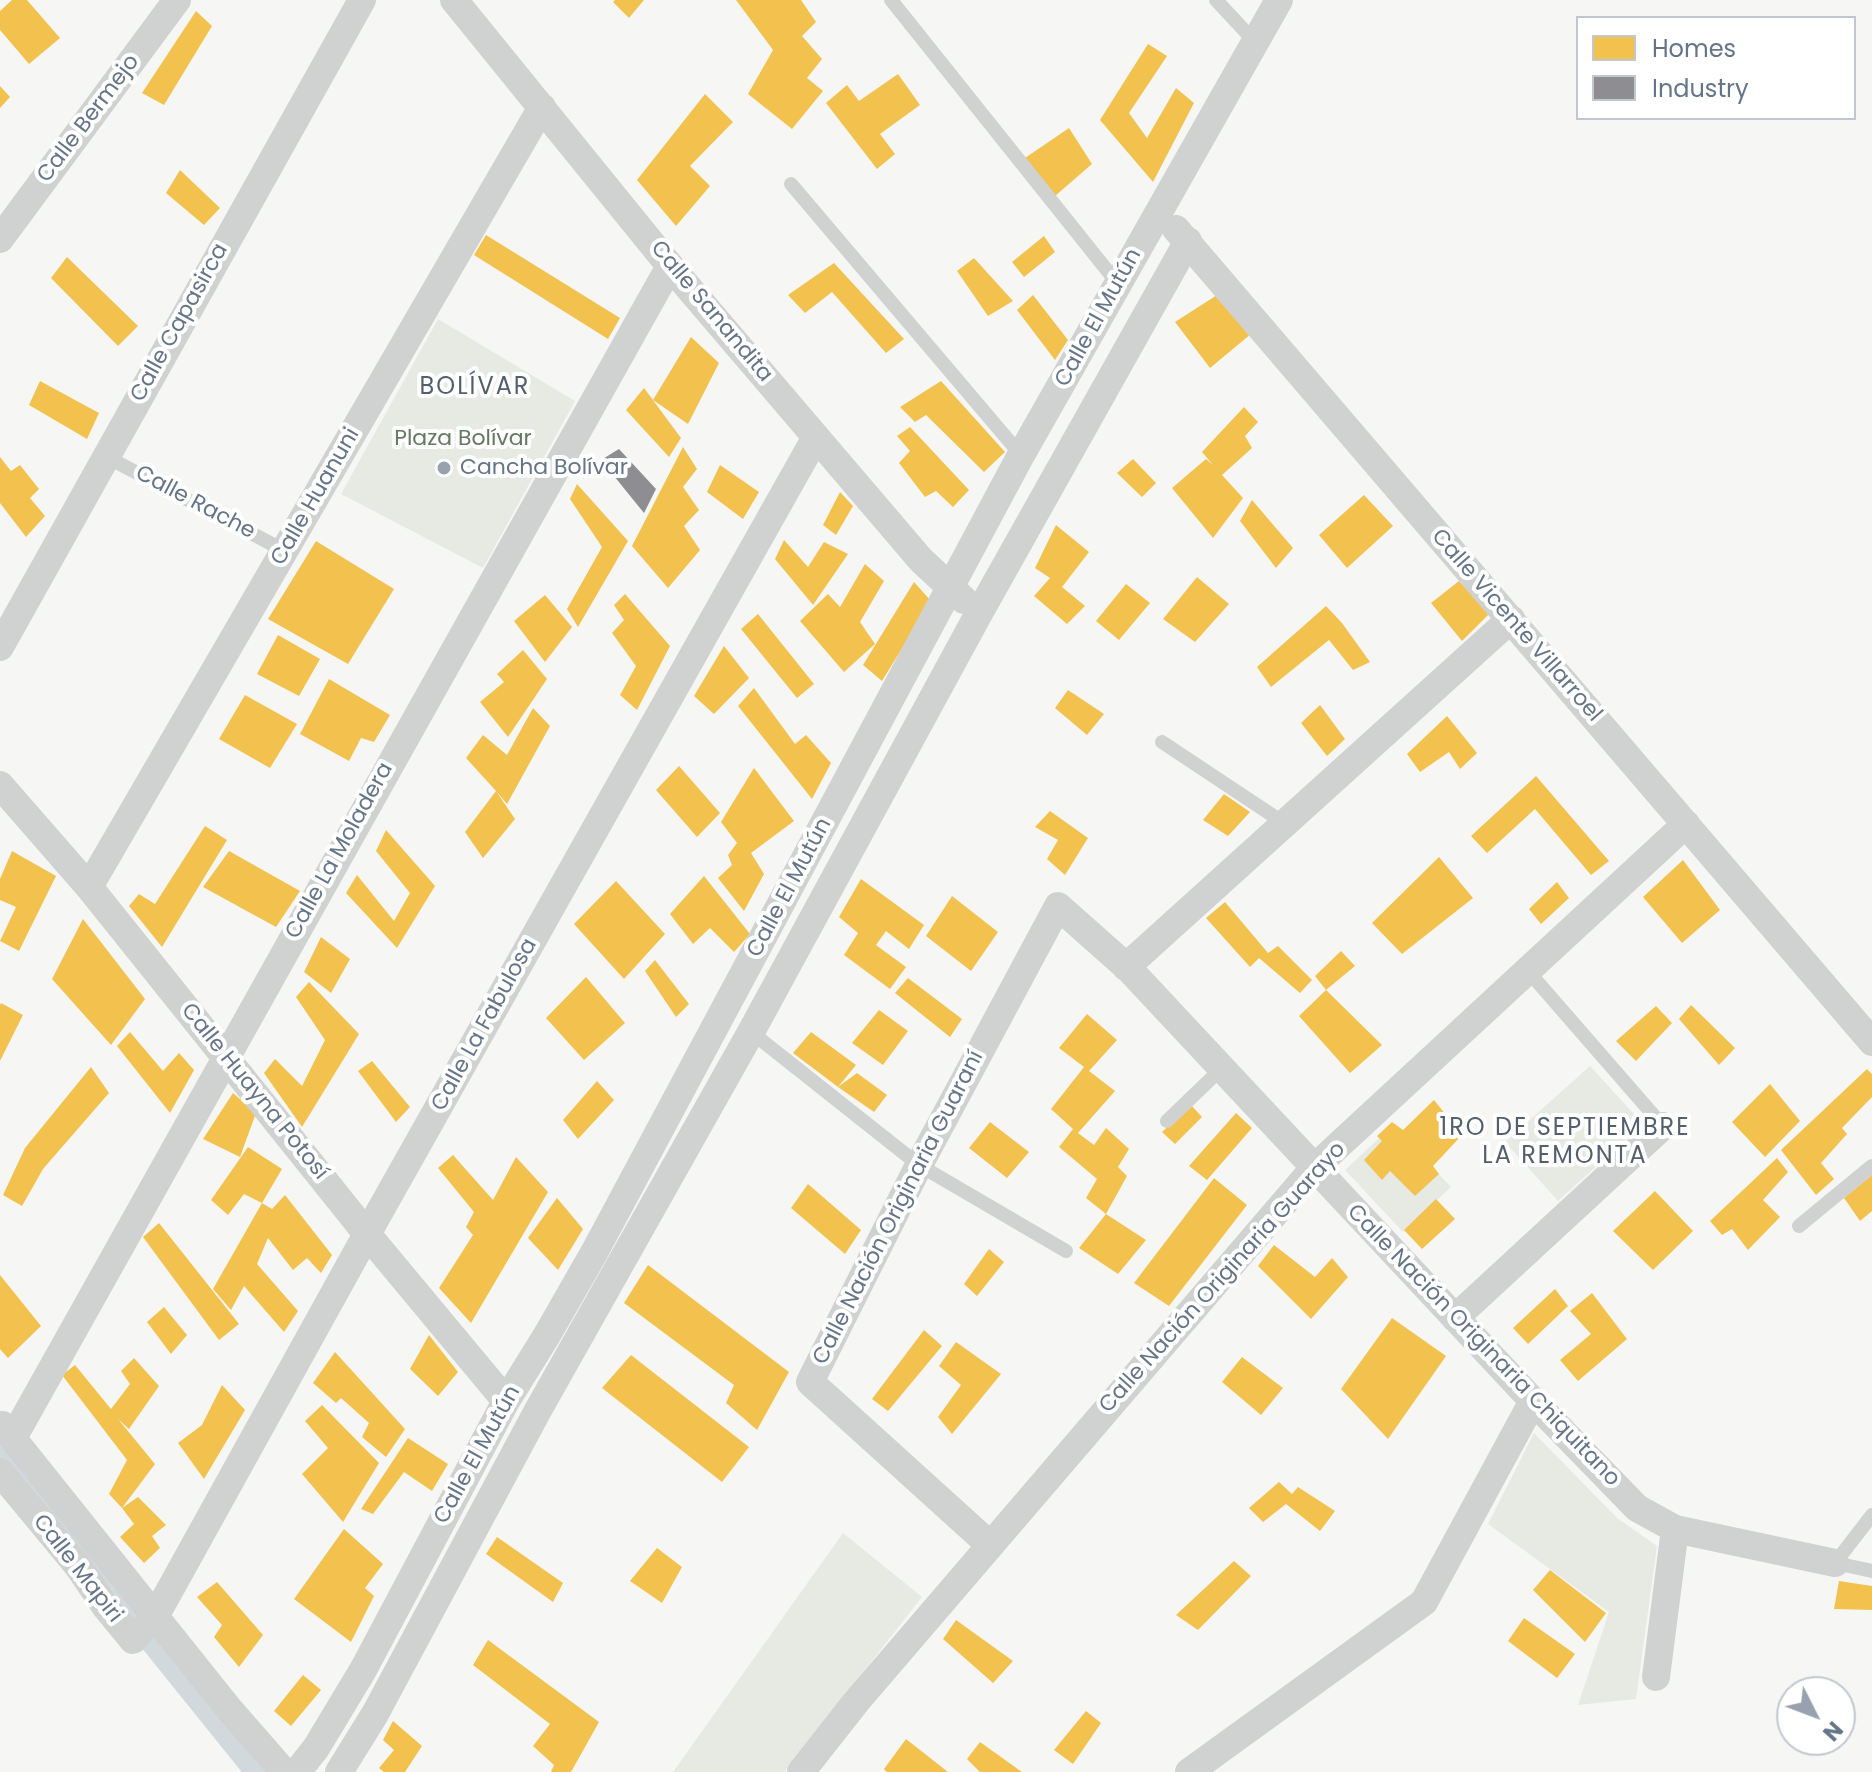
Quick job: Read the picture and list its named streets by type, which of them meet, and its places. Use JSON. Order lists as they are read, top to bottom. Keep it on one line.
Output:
{"streets":{"street":["Calle Bermejo","Calle Sanandita","Calle El Mutún","Calle Capasirca","Calle Huanuni","Calle Vicente Villarroel","Calle La Moladera","Calle La Fabulosa","Calle Huayna Potosí","Calle Nación Originaria Guaraní","Calle Nación Originaria Guarayo","Calle Nación Originaria Chiquitano","Calle Mapiri"],"lane":["Calle Rache"]},"crossings":[["Calle Sanandita","Calle El Mutún"],["Calle Sanandita","Calle Huanuni"],["Calle Sanandita","Calle La Moladera"],["Calle Sanandita","Calle La Fabulosa"],["Calle El Mutún","Calle Vicente Villarroel"],["Calle El Mutún","Calle Huayna Potosí"],["Calle Capasirca","Calle Rache"],["Calle Huanuni","Calle Rache"],["Calle Huanuni","Calle Huayna Potosí"],["Calle Vicente Villarroel","Calle Nación Originaria Guarayo"],["Calle La Moladera","Calle Huayna Potosí"],["Calle La Moladera","Calle Mapiri"],["Calle La Fabulosa","Calle Huayna Potosí"],["Calle La Fabulosa","Calle Mapiri"],["Calle Nación Originaria Guaraní","Calle Nación Originaria Guarayo"],["Calle Nación Originaria Guaraní","Calle Nación Originaria Chiquitano"],["Calle Nación Originaria Guarayo","Calle Nación Originaria Chiquitano"]],"districts":["BOLÍVAR","1RO DE SEPTIEMBRE LA REMONTA"],"parks":["Plaza Bolívar"],"places":["Cancha Bolívar"],"legend":["Homes","Industry"],"north":"bottom right"}
